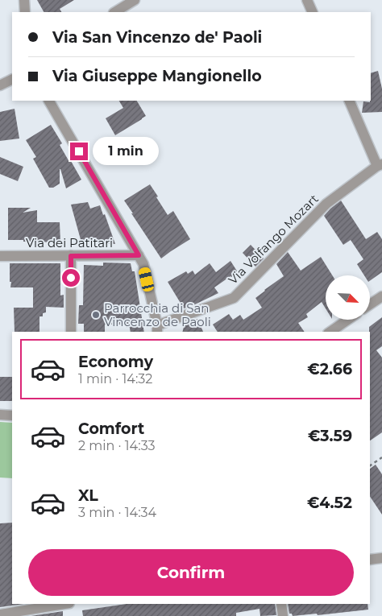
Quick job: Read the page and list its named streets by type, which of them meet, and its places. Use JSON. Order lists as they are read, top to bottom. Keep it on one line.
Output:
{"streets":{"street":["Via Volfango Mozart","Via dei Patitari"]},"places":["Parrocchia di San Vincenzo de Paoli"],"north":"bottom right","page":{"banner":["Via San Vincenzo de' Paoli","Via Giuseppe Mangionello"],"bubble":"1 min","list":[{"name":"Economy","note":"1 min · 14:32","value":"€2.66"},{"name":"Comfort","note":"2 min · 14:33","value":"€3.59"},{"name":"XL","note":"3 min · 14:34","value":"€4.52"}],"buttons":"Confirm"}}
